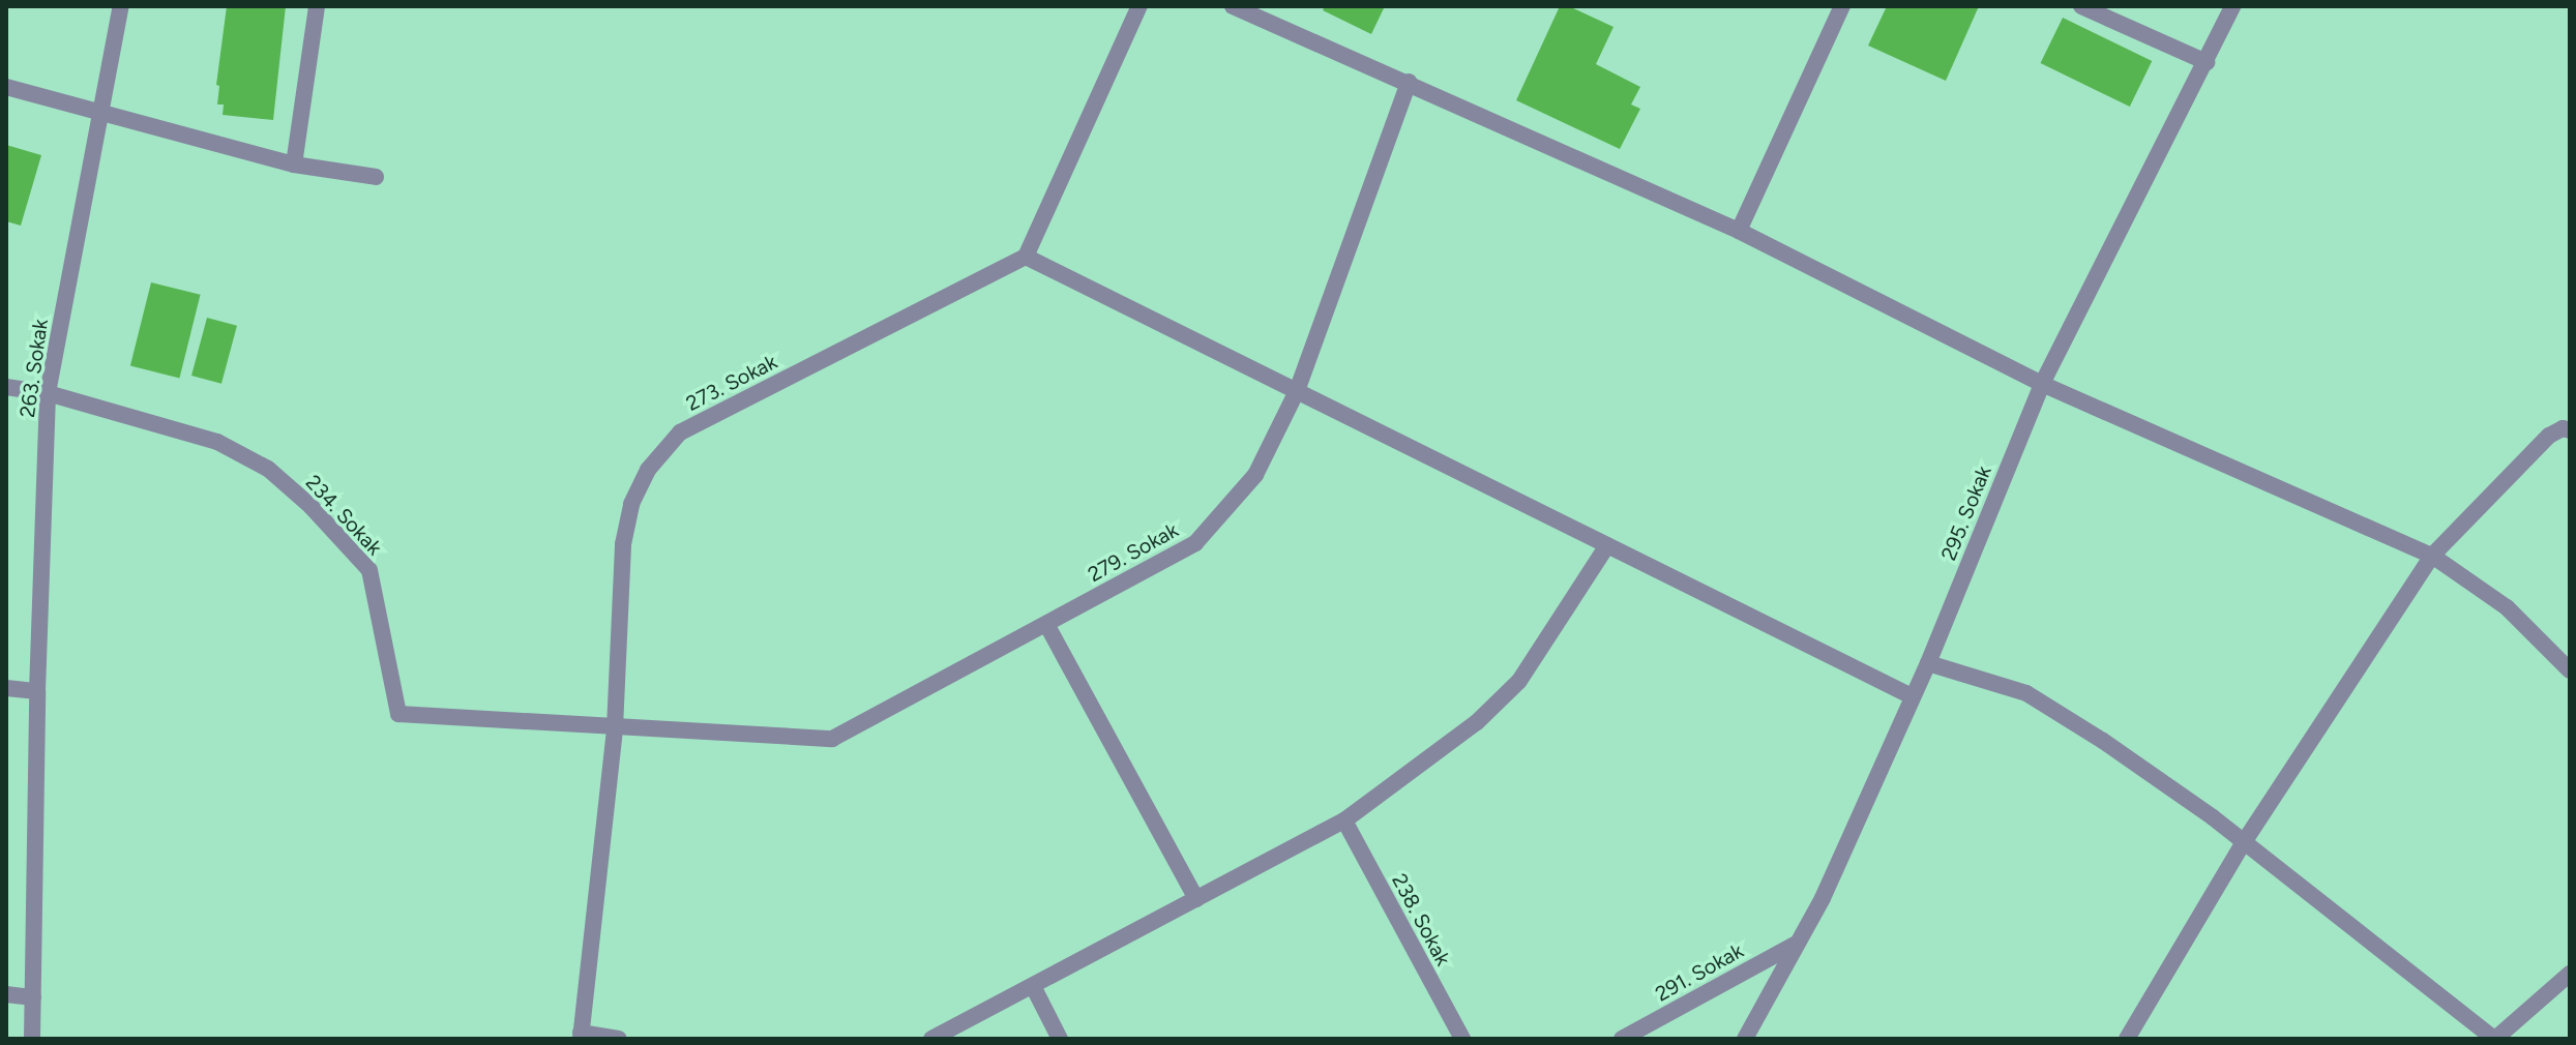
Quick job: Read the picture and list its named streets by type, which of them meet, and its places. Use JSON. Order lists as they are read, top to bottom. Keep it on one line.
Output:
{"streets":{"street":["263. Sokak","273. Sokak","295. Sokak","234. Sokak","279. Sokak","238. Sokak","291. Sokak"]},"crossings":[["263. Sokak","234. Sokak"],["273. Sokak","234. Sokak"],["273. Sokak","279. Sokak"],["295. Sokak","291. Sokak"],["234. Sokak","279. Sokak"]]}
